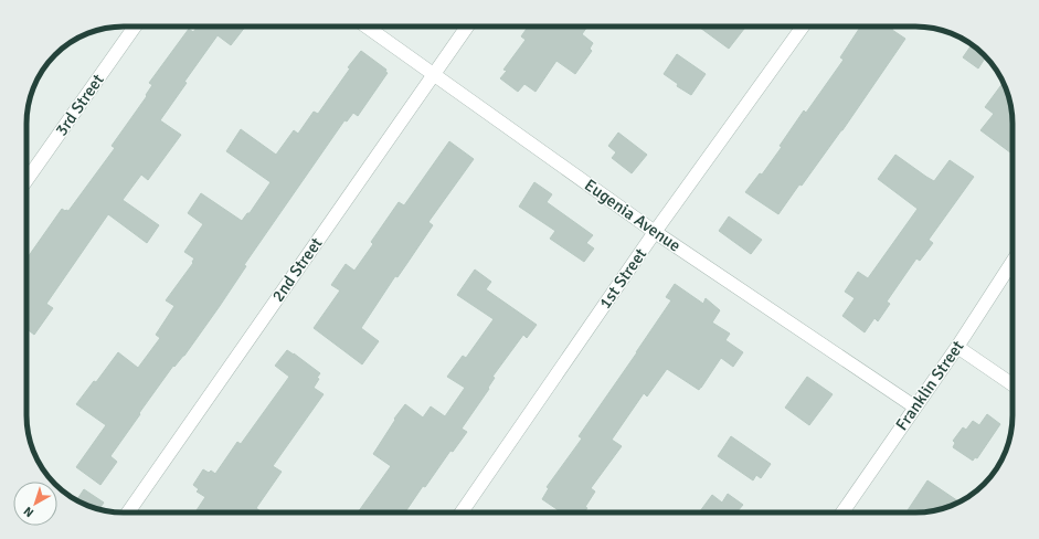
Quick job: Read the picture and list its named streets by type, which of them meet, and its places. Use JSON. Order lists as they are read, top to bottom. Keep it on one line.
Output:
{"streets":{"street":["3rd Street","Eugenia Avenue","2nd Street","1st Street","Franklin Street"]},"crossings":[["Eugenia Avenue","2nd Street"],["Eugenia Avenue","1st Street"],["Eugenia Avenue","Franklin Street"]],"north":"bottom left"}
